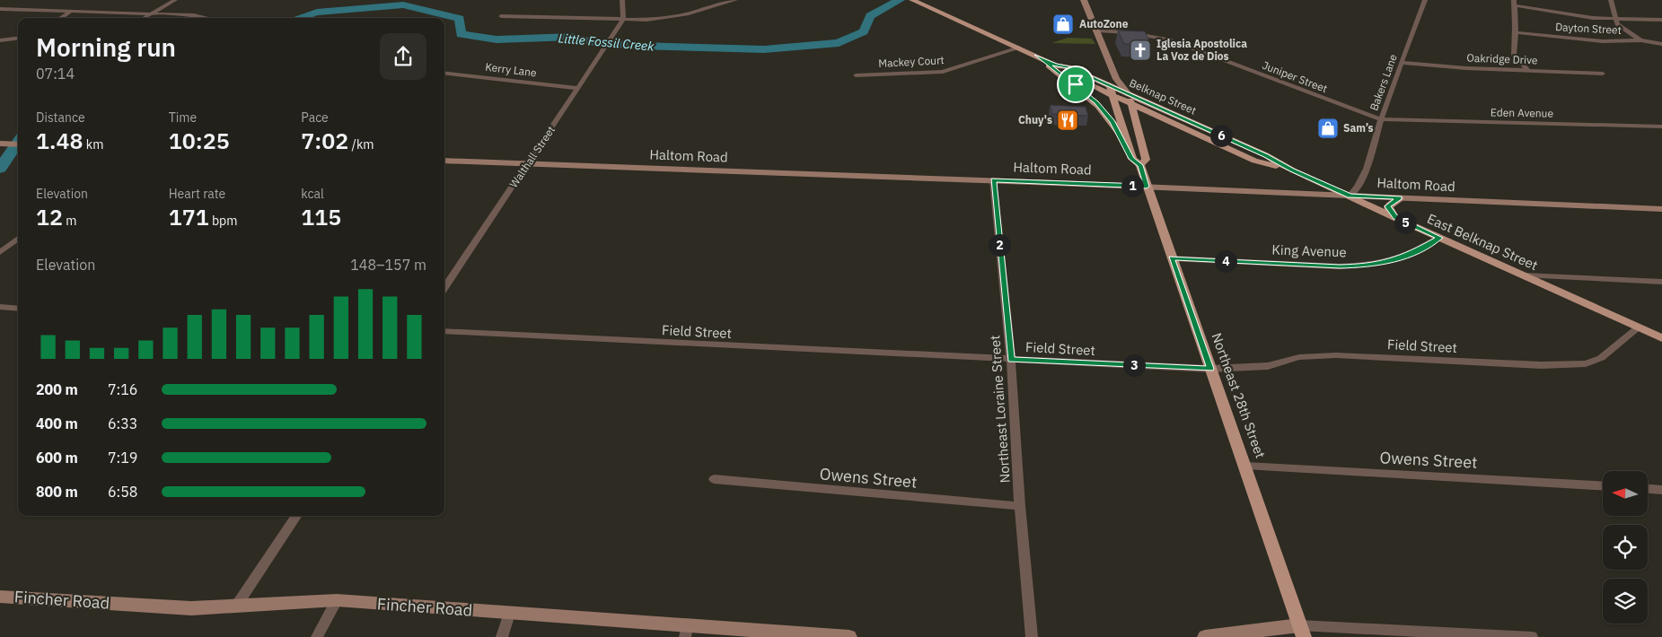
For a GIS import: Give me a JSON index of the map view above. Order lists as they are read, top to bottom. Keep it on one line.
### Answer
{"streets":{"main road":["Belknap Street","Haltom Road","East Belknap Street","Northeast 28th Street","Fincher Road"],"street":["Dayton Street","Oakridge Drive","Mackey Court","Kerry Lane","Juniper Street","Bakers Lane","Eden Avenue","Walthall Street","King Avenue","Field Street","Northeast Loraine Street","Owens Street"]},"crossings":[["Oakridge Drive","Bakers Lane"],["Mackey Court","Belknap Street"],["Kerry Lane","Walthall Street"],["Juniper Street","Bakers Lane"],["Juniper Street","Eden Avenue"],["Bakers Lane","Eden Avenue"],["Bakers Lane","Haltom Road"],["Bakers Lane","East Belknap Street"],["Belknap Street","East Belknap Street"],["Belknap Street","Northeast 28th Street"],["Haltom Road","Walthall Street"],["Haltom Road","East Belknap Street"],["Haltom Road","Northeast 28th Street"],["Haltom Road","Northeast Loraine Street"],["East Belknap Street","King Avenue"],["East Belknap Street","Field Street"],["King Avenue","Northeast 28th Street"],["Field Street","Northeast 28th Street"],["Field Street","Northeast Loraine Street"],["Northeast 28th Street","Owens Street"],["Northeast Loraine Street","Owens Street"]],"water":["Little Fossil Creek"],"places":{"shop":["AutoZone","Sam’s"],"church":["Iglesia Apostolica La Voz de Dios"],"restaurant":["Chuy's"]},"north":"left","page":{"heading":["Morning run","07:14"],"stats":[["Distance","1.48 km"],["Time","10:25"],["Pace","7:02 /km"],["Elevation","12 m"],["Heart rate","171 bpm"],["kcal","115"]],"pins":["6","1","5","2","4","3"],"chart":["Elevation","148–157 m"],"list":[{"name":"200 m","note":"7:16"},{"name":"400 m","note":"6:33"},{"name":"600 m","note":"7:19"},{"name":"800 m","note":"6:58"}]}}
